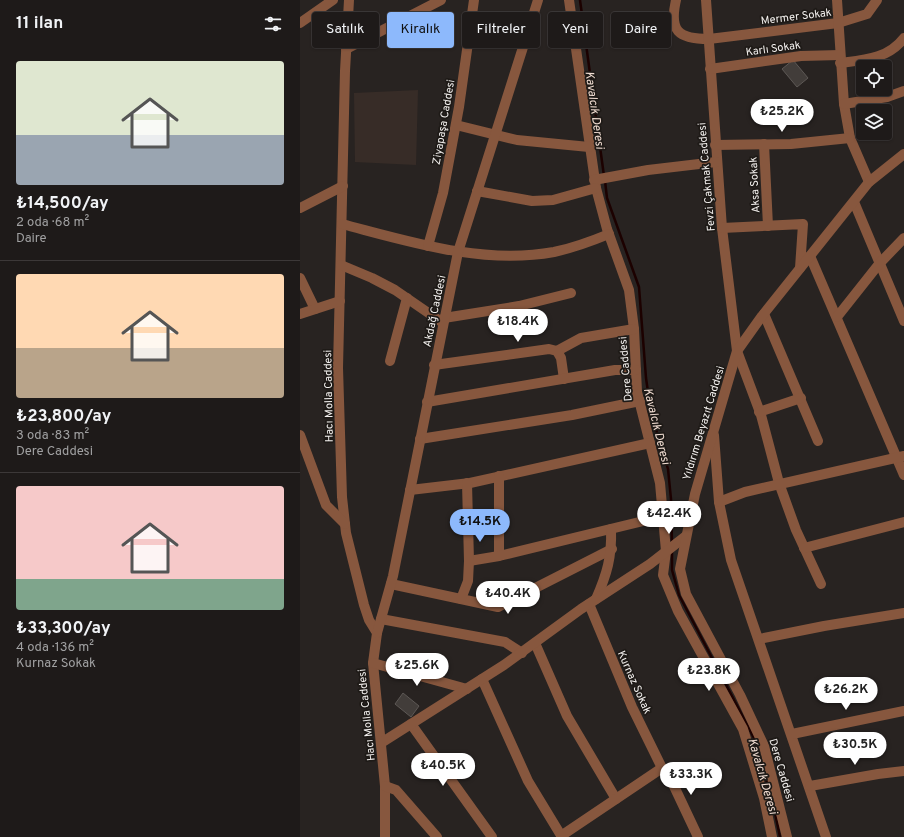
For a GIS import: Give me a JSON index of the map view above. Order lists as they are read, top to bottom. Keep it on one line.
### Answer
{"streets":{"street":["Mermer Sokak","Karlı Sokak","Ziyapaşa Caddesi","Fevzi Çakmak Caddesi","Aksa Sokak","Akdağ Caddesi","Dere Caddesi","Hacı Molla Caddesi","Yıldırım Beyazıt Caddesi","Kurnaz Sokak"]},"crossings":[["Mermer Sokak","Fevzi Çakmak Caddesi"],["Karlı Sokak","Fevzi Çakmak Caddesi"],["Fevzi Çakmak Caddesi","Yıldırım Beyazıt Caddesi"],["Akdağ Caddesi","Hacı Molla Caddesi"],["Dere Caddesi","Yıldırım Beyazıt Caddesi"]],"water":["Kavalcık Deresi"],"page":{"heading":"11 ilan","chip":["Satılık","Kiralık","Filtreler","Yeni","Daire"],"list":[{"name":"₺14,500/ay","note":"2 oda · 68 m² · Daire"},{"name":"₺23,800/ay","note":"3 oda · 83 m² · Dere Caddesi"},{"name":"₺33,300/ay","note":"4 oda · 136 m² · Kurnaz Sokak"}],"price":["₺25.2K","₺18.4K","₺42.4K","₺14.5K","₺40.4K","₺25.6K","₺23.8K","₺26.2K","₺30.5K","₺40.5K","₺33.3K"]}}
